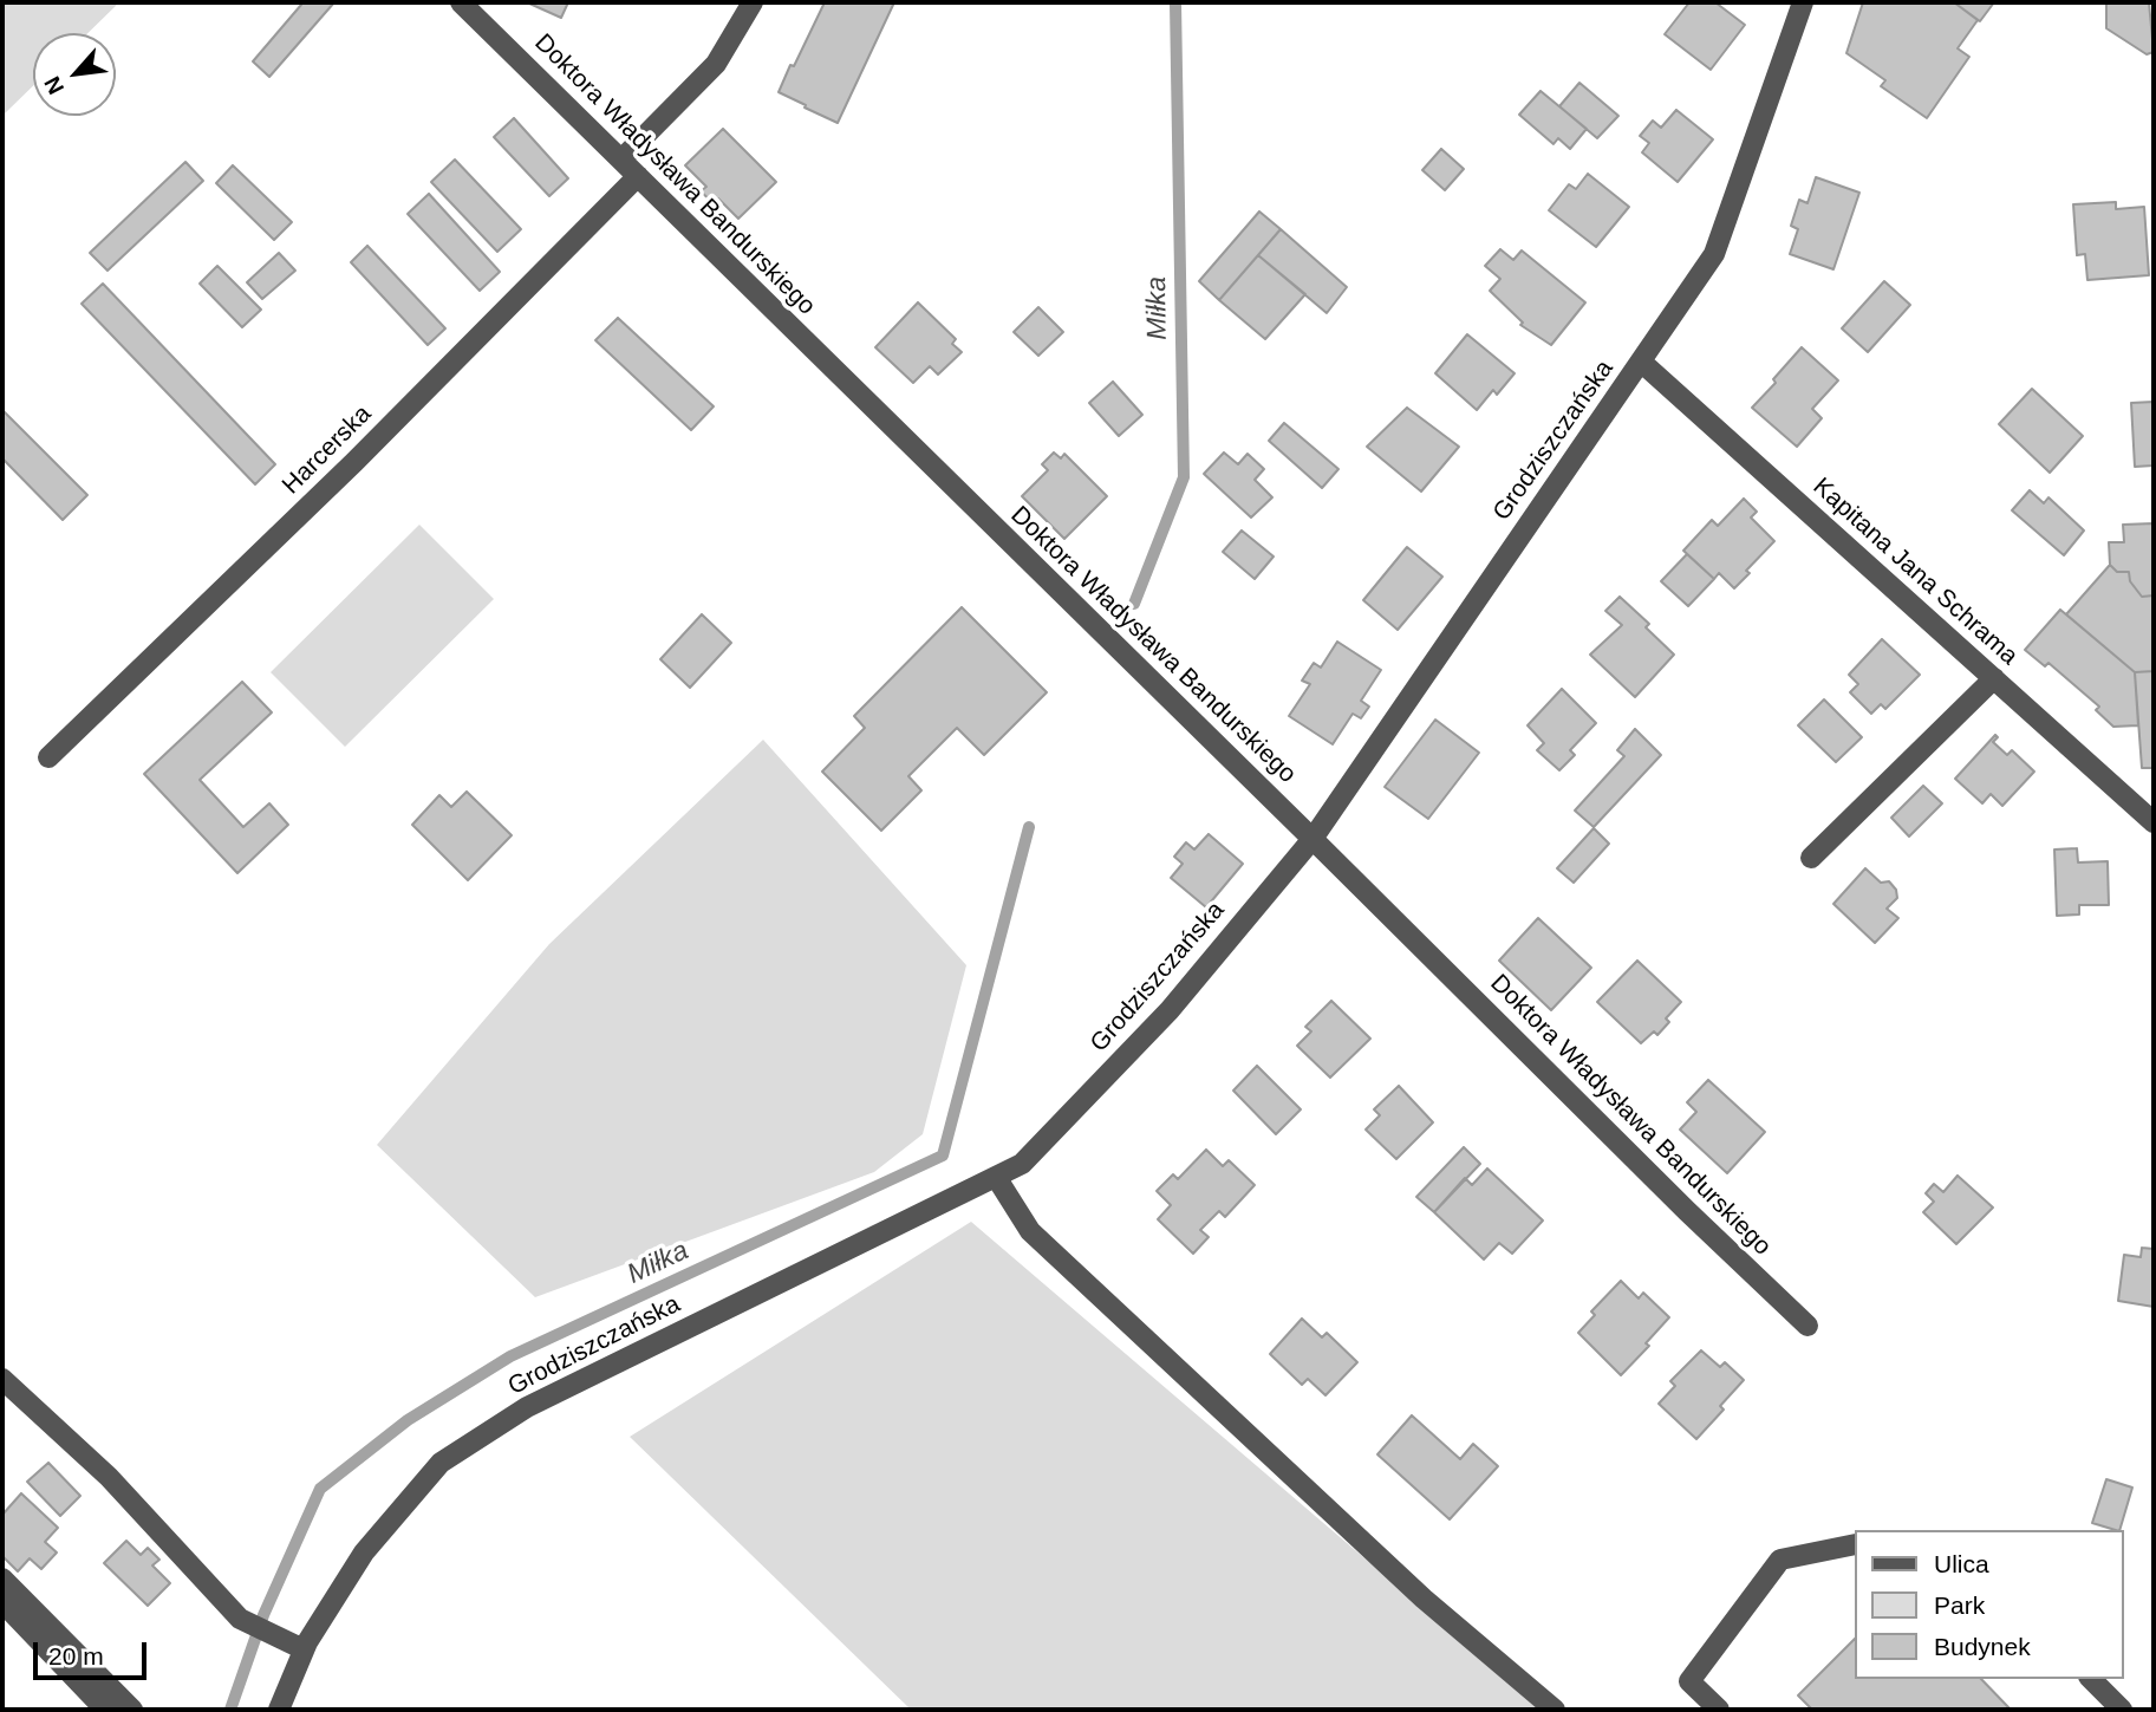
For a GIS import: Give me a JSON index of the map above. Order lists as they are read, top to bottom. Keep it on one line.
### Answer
{"streets":{"street":["Doktora Władysława Bandurskiego","Grodziszczańska","Harcerska","Kapitana Jana Schrama"]},"crossings":[["Doktora Władysława Bandurskiego","Grodziszczańska"],["Doktora Władysława Bandurskiego","Harcerska"],["Grodziszczańska","Kapitana Jana Schrama"]],"water":["Miłka"],"legend":["Ulica","Park","Budynek"],"scale_bar":"20 m","north":"bottom left"}
